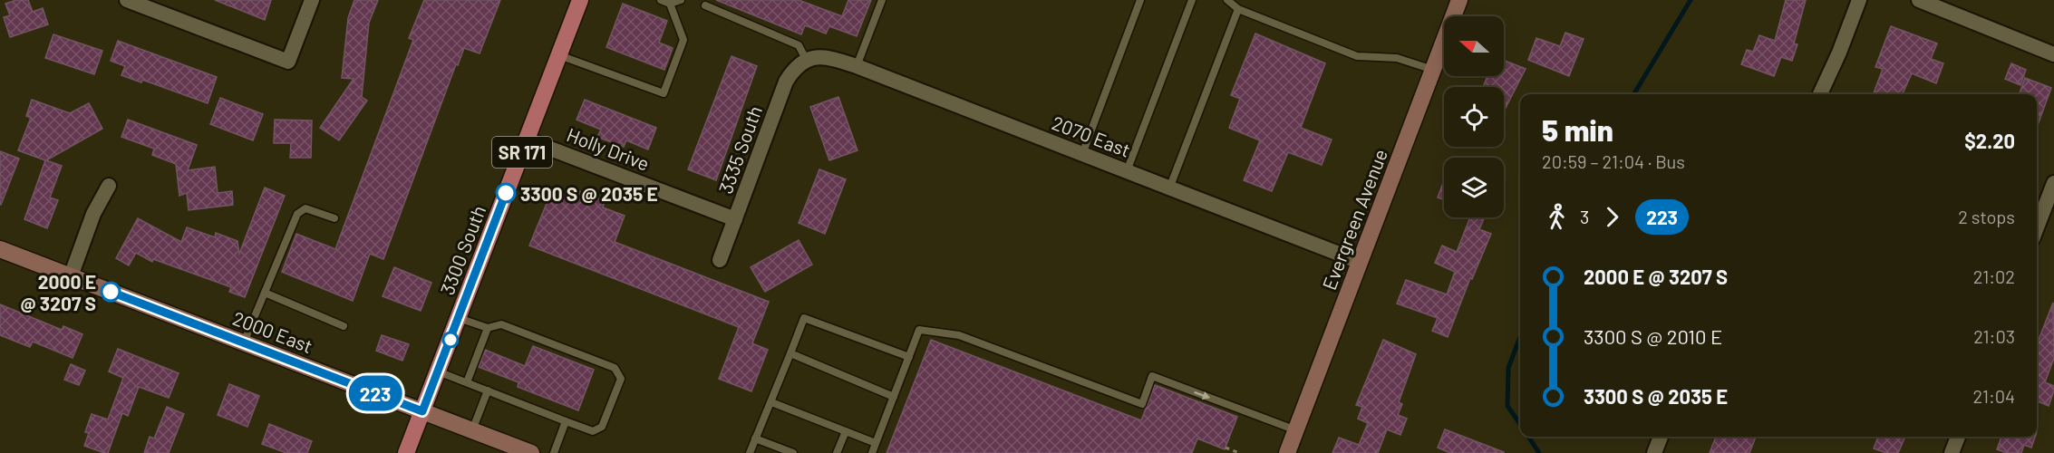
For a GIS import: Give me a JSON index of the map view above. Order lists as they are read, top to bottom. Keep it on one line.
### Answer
{"streets":{"main road":["SR 171","3300 South"],"street":["2070 East","Holly Drive","3335 South","Evergreen Avenue","2000 East"]},"crossings":[["2070 East","3335 South"],["2070 East","Evergreen Avenue"],["Holly Drive","3335 South"],["Holly Drive","3300 South"],["3300 South","2000 East"]],"places":["3300 S @ 2035 E","2000 E @ 3207 S"],"lines":["bus line 223"],"north":"left","page":{"on_map":"223","heading":["5 min","20:59 – 21:04 · Bus","$2.20"],"legs":["3","223","2 stops"],"list":[{"name":"2000 E @ 3207 S","value":"21:02"},{"name":"3300 S @ 2010 E","value":"21:03"},{"name":"3300 S @ 2035 E","value":"21:04"}]}}
